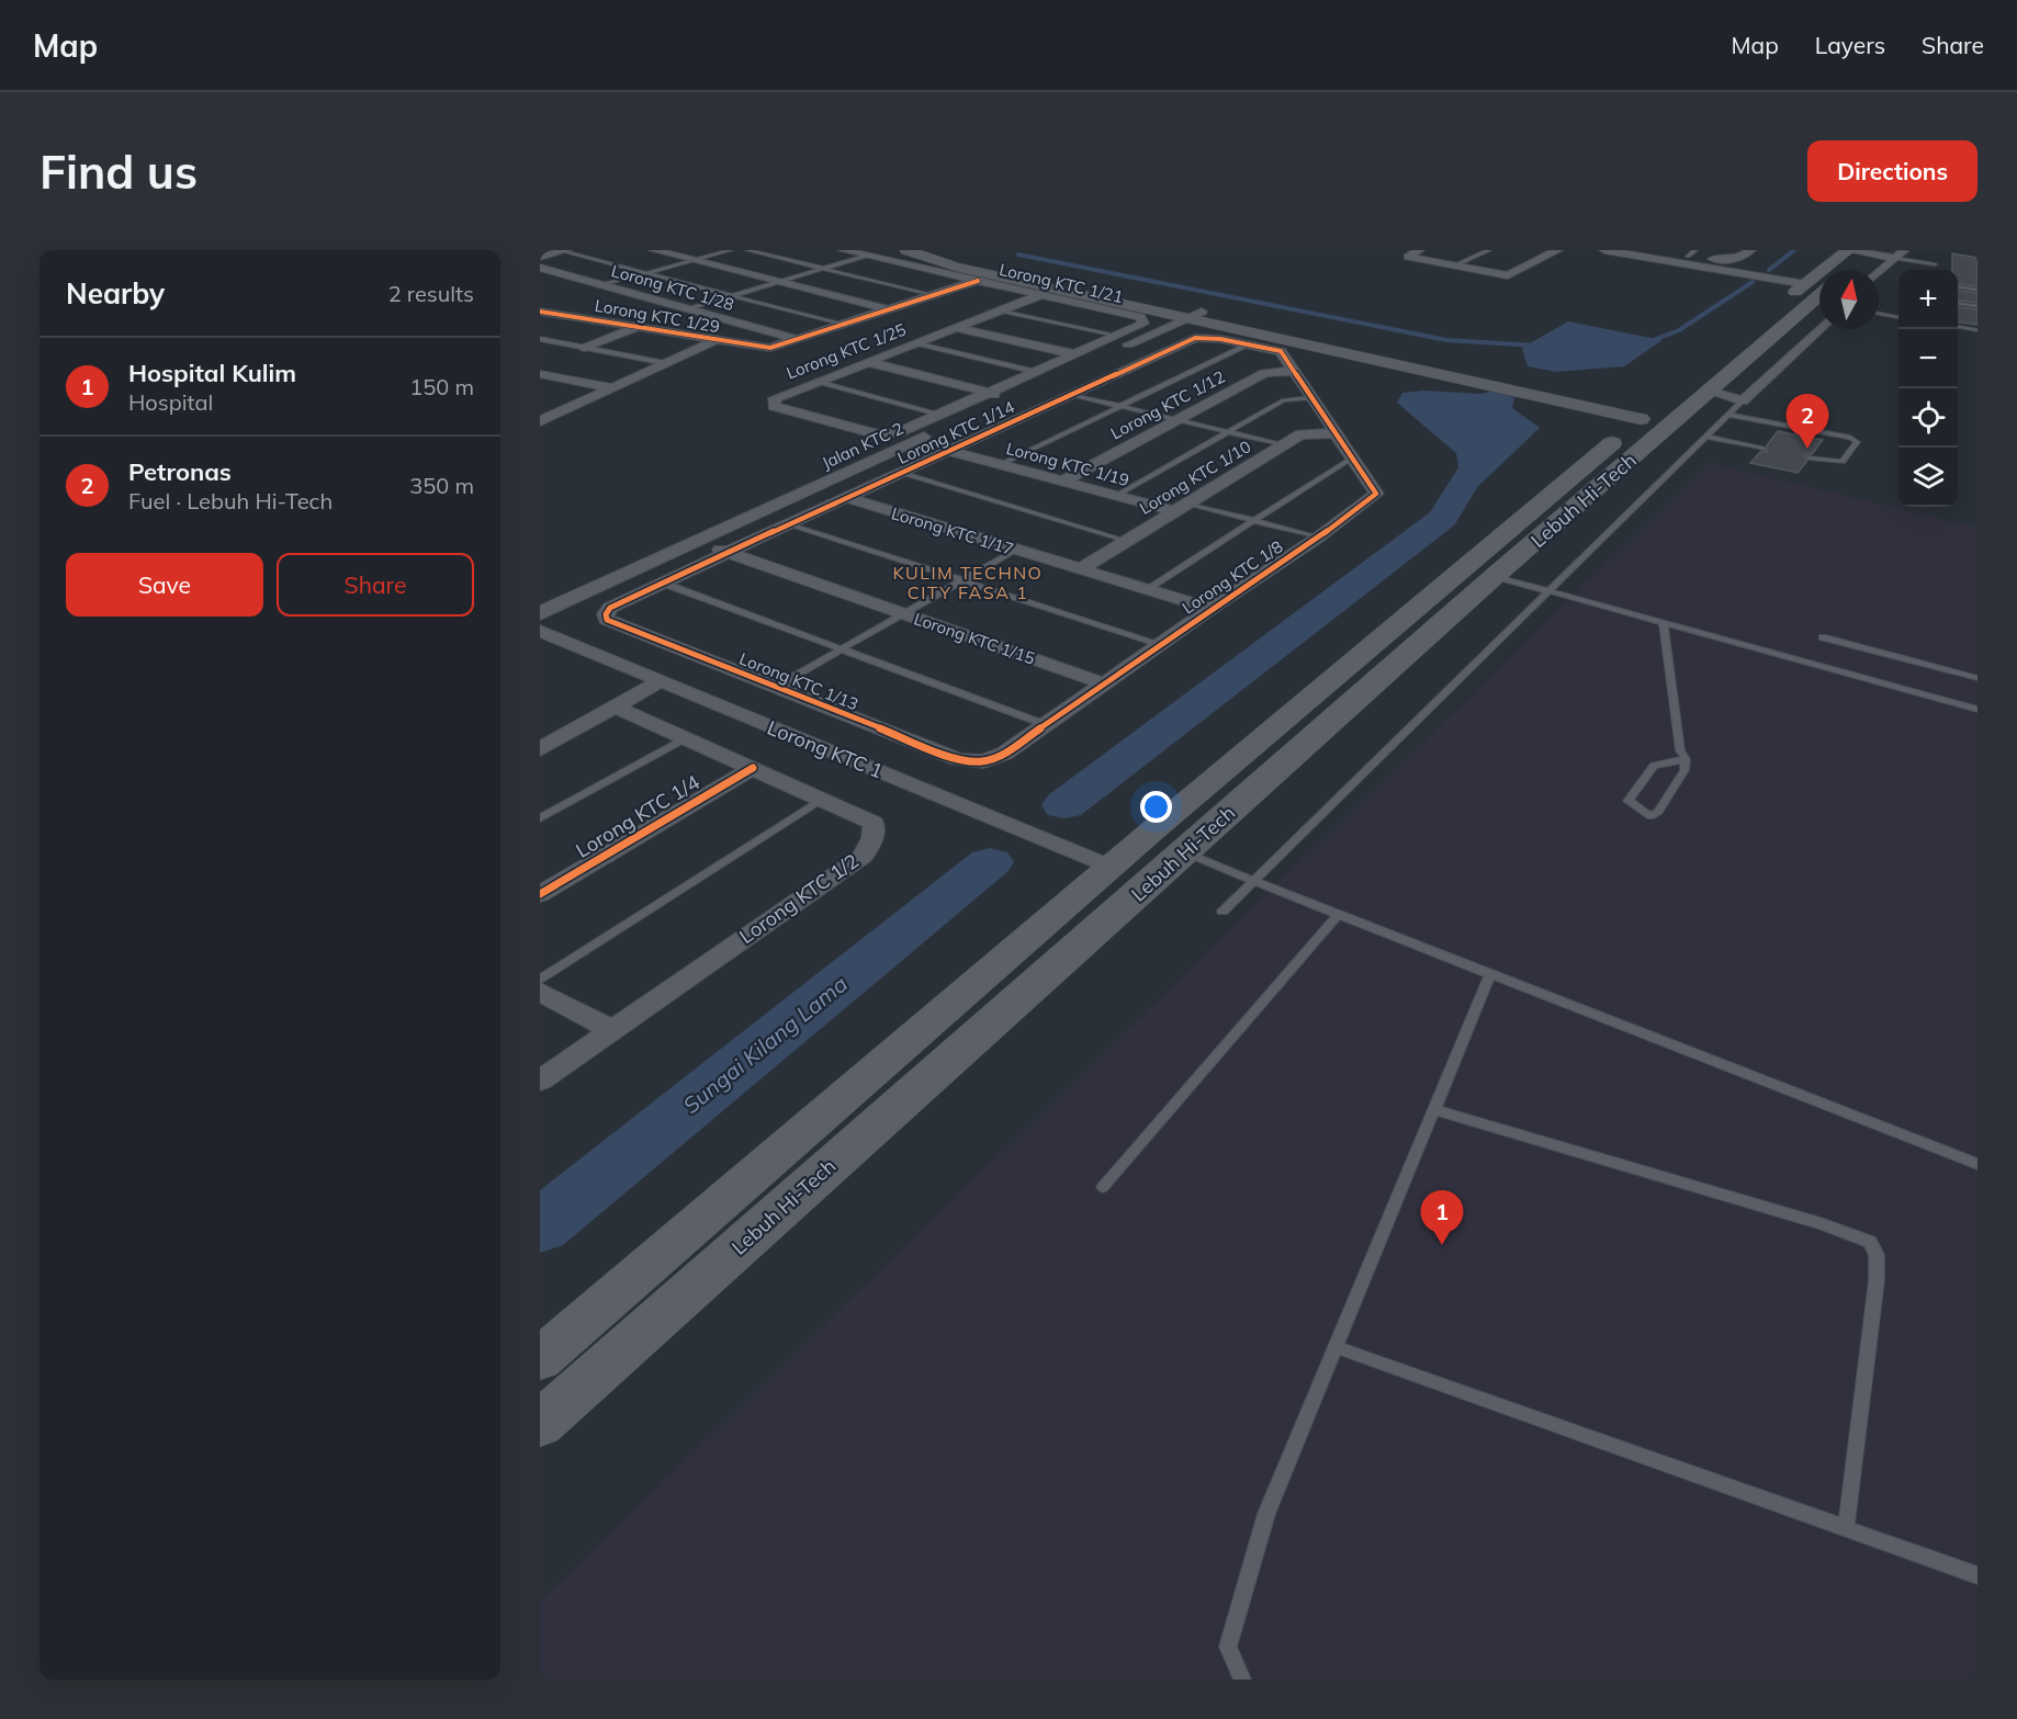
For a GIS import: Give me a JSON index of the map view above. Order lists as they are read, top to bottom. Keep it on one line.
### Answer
{"streets":{"main road":["Lebuh Hi-Tech"],"street":["Lorong KTC 1/21","Lorong KTC 1/28","Lorong KTC 1/29","Lorong KTC 1/25","Lorong KTC 1/12","Lorong KTC 1/14","Jalan KTC 2","Lorong KTC 1/19","Lorong KTC 1/10","Lorong KTC 1/17","Lorong KTC 1/8","Lorong KTC 1/15","Lorong KTC 1/13","Lorong KTC 1","Lorong KTC 1/4","Lorong KTC 1/2"]},"crossings":[["Lorong KTC 1/21","Lorong KTC 1/25"],["Lorong KTC 1/28","Lorong KTC 1/29"],["Lorong KTC 1/12","Lorong KTC 1/19"],["Lorong KTC 1/14","Lorong KTC 1/19"],["Lorong KTC 1/14","Lorong KTC 1/17"],["Lorong KTC 1/14","Lorong KTC 1/15"],["Lorong KTC 1/14","Lorong KTC 1/13"],["Jalan KTC 2","Lorong KTC 1/19"],["Jalan KTC 2","Lorong KTC 1/15"],["Lorong KTC 1/19","Lorong KTC 1/10"],["Lorong KTC 1/10","Lorong KTC 1/17"],["Lebuh Hi-Tech","Lorong KTC 1"],["Lorong KTC 1/17","Lorong KTC 1/8"],["Lorong KTC 1/8","Lorong KTC 1/15"],["Lorong KTC 1/8","Lorong KTC 1/13"],["Lorong KTC 1/15","Lorong KTC 1/13"],["Lorong KTC 1/4","Lorong KTC 1/2"]],"districts":["KULIM TECHNO CITY FASA 1"],"water":["Sungai Kilang Lama"],"north":"top","page":{"header":"Map","nav":["Map","Layers","Share"],"buttons":["Directions",["Save","Share"]],"title":"Find us","heading":["Nearby","2 results"],"map_buttons":["+","−"],"list":[{"mark":"1","name":"Hospital Kulim","note":"Hospital","value":"150 m"},{"mark":"2","name":"Petronas","note":"Fuel · Lebuh Hi-Tech","value":"350 m"}],"pins":["2","1"]}}
